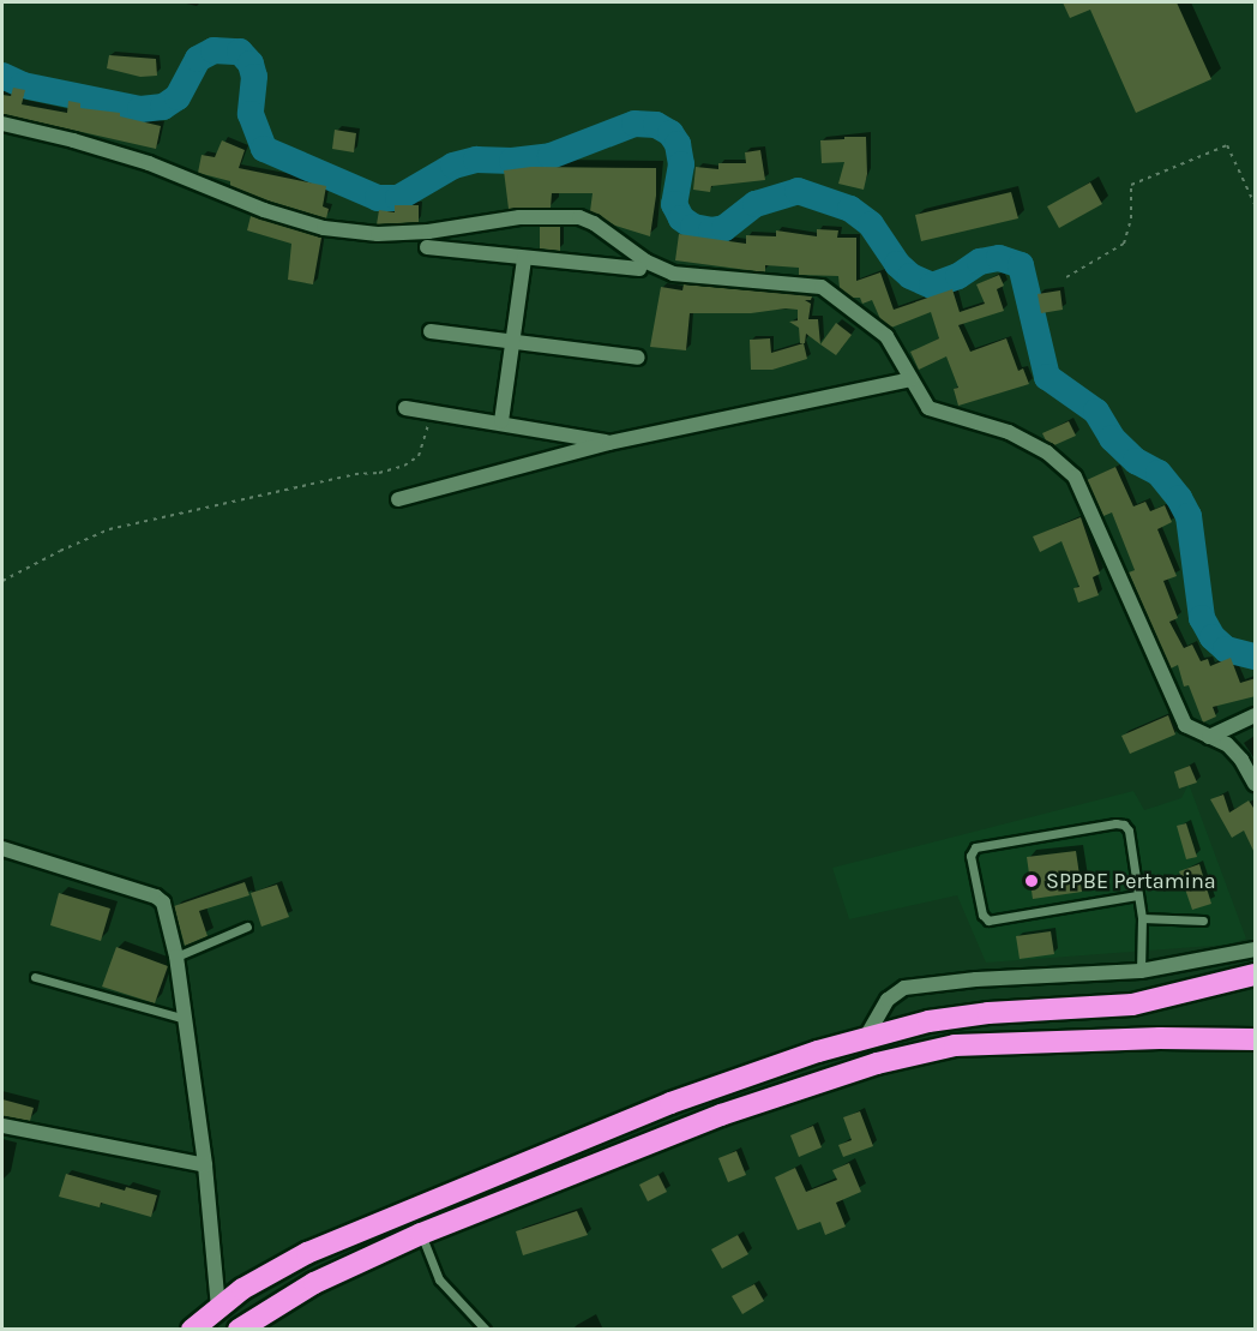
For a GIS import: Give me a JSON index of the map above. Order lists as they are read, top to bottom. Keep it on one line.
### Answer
{"places":["SPPBE Pertamina"]}
